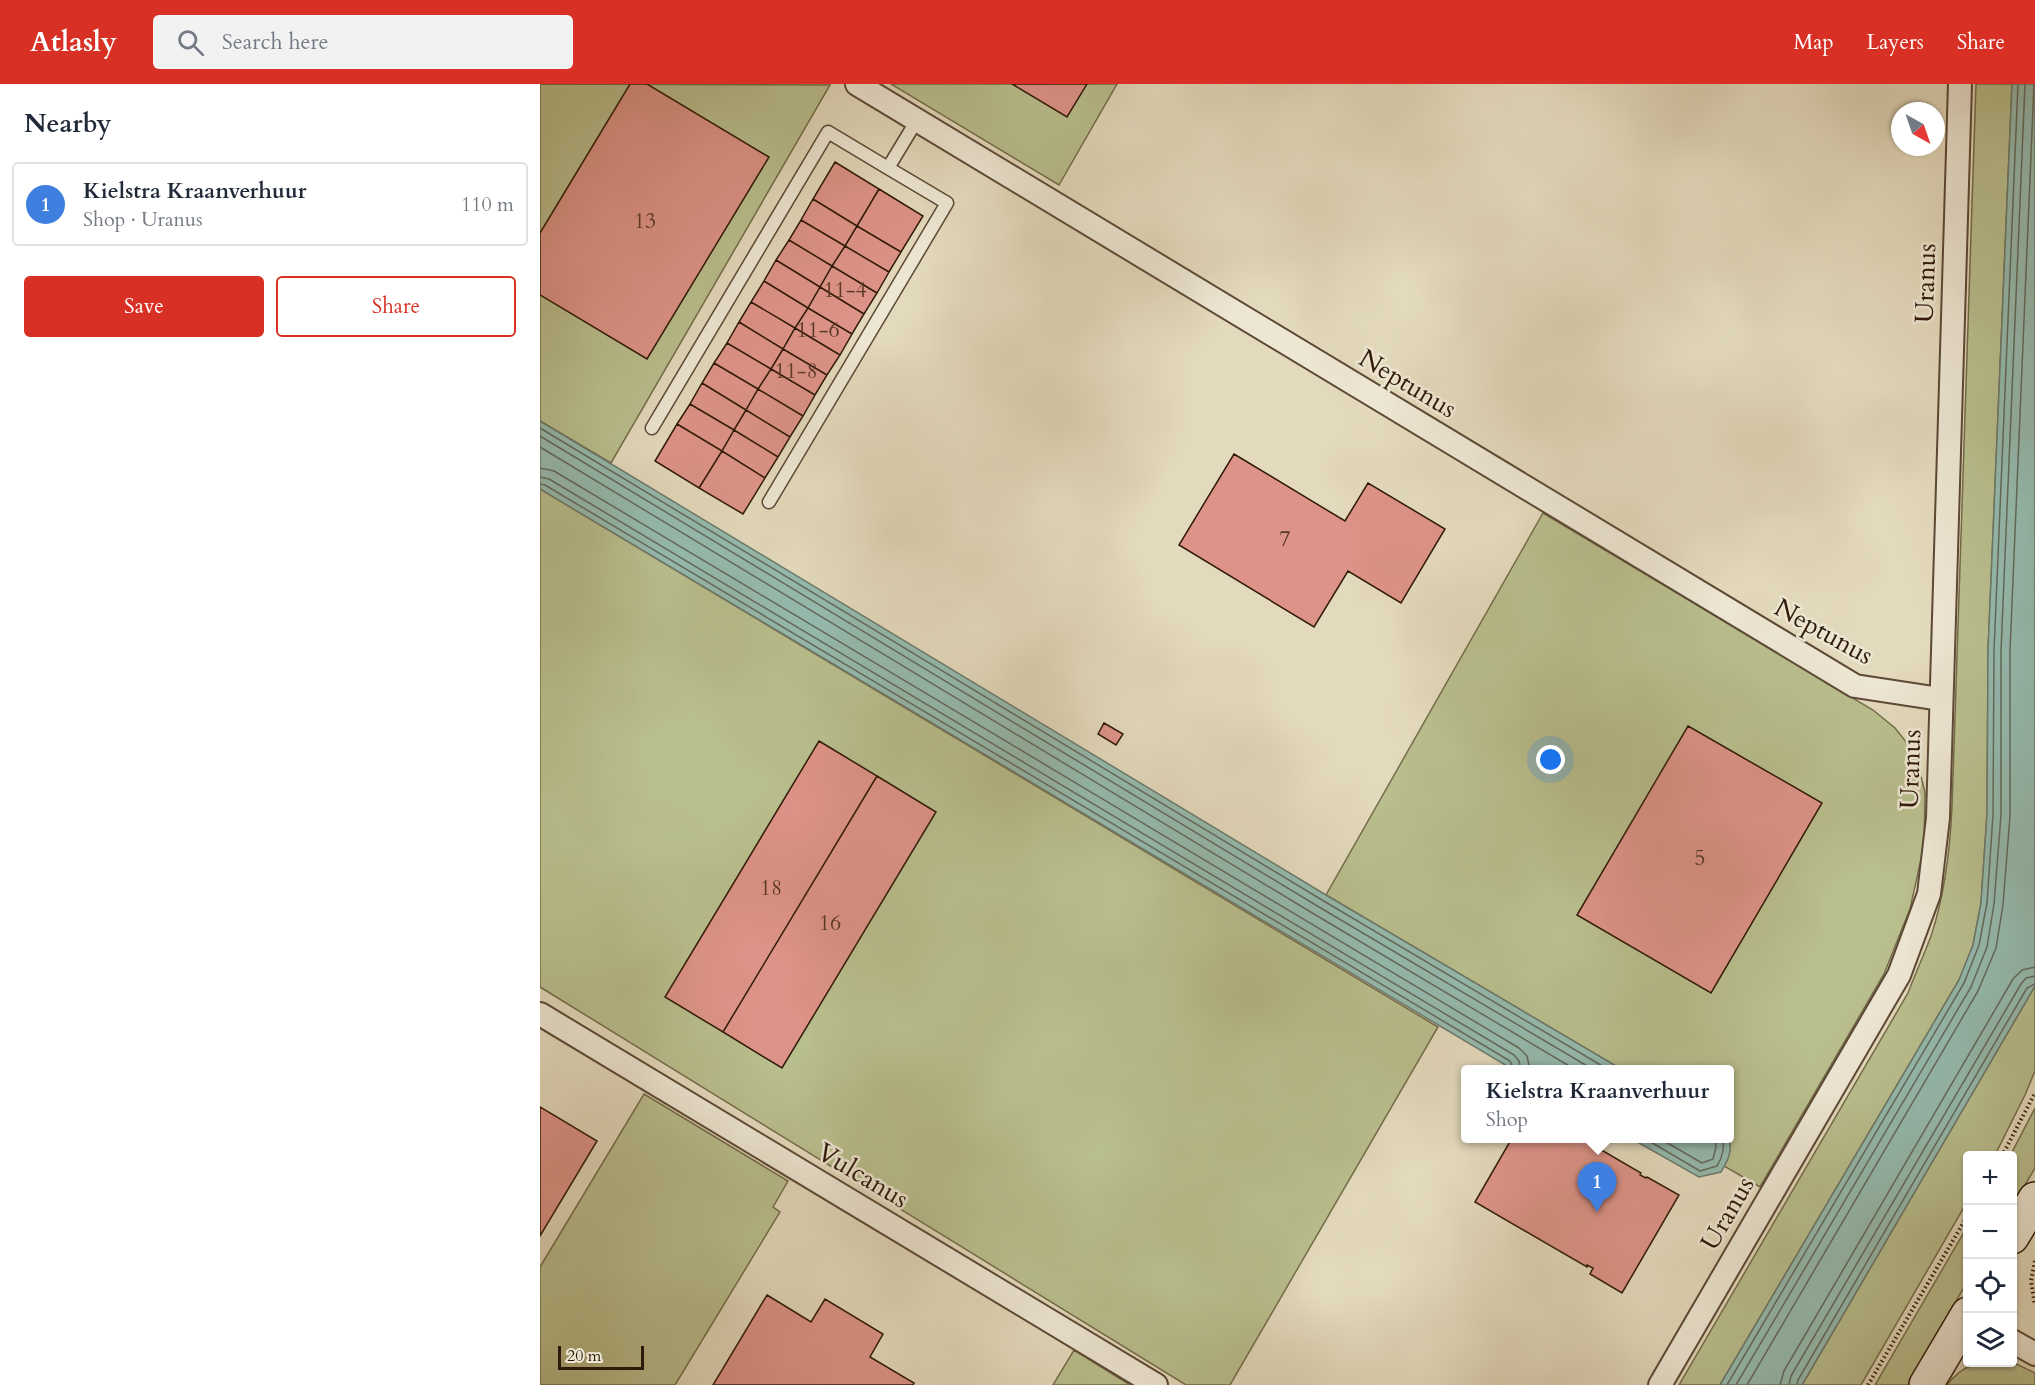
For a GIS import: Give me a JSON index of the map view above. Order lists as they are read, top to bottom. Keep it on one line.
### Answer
{"streets":{"street":["Uranus","Neptunus","Vulcanus"]},"crossings":[["Uranus","Neptunus"]],"house_numbers":["13","11-4","11-6","11-8","7","5","18","16"],"scale_bar":"20 m","north":"bottom right","page":{"header":"Atlasly","search":"Search here","nav":["Map","Layers","Share"],"heading":"Nearby","list":[{"mark":"1","name":"Kielstra Kraanverhuur","note":"Shop · Uranus","value":"110 m"}],"buttons":["Save","Share"],"popup":["Kielstra Kraanverhuur","Shop"],"map_buttons":["+","−"],"pins":"1","scale":"20 m"}}
